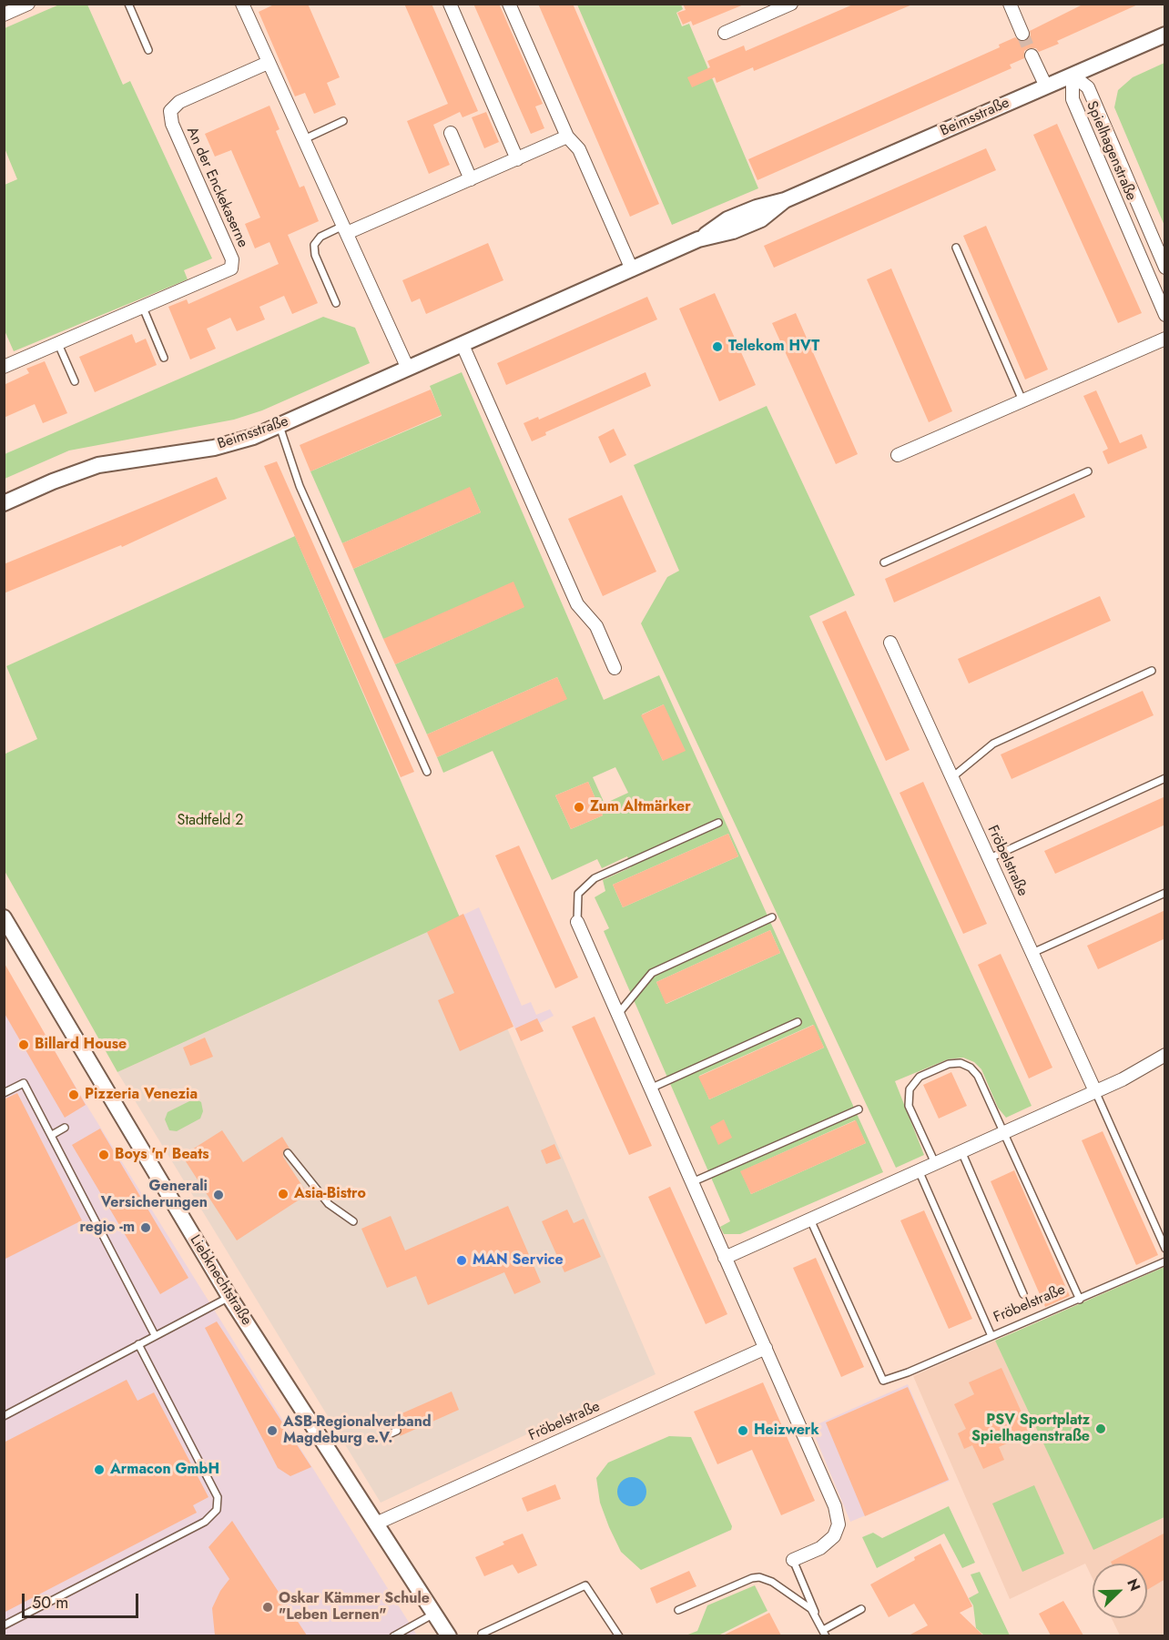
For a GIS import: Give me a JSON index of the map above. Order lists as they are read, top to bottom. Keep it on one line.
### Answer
{"streets":{"street":["Beimsstraße","Spielhagenstraße","An der Enckekaserne","Fröbelstraße","Liebknechtstraße"]},"crossings":[["Beimsstraße","Spielhagenstraße"],["Fröbelstraße","Liebknechtstraße"]],"parks":["Stadtfeld 2"],"places":["Telekom HVT","Zum Altmärker","Billard House","Pizzeria Venezia","Boys 'n' Beats","Asia-Bistro","Generali Versicherungen","regio -m","MAN Service","PSV Sportplatz Spielhagenstraße","ASB-Regionalverband Magdeburg e.V.","Heizwerk","Armacon GmbH","Oskar Kämmer Schule \"Leben Lernen\""],"scale_bar":"50 m","north":"top right"}
